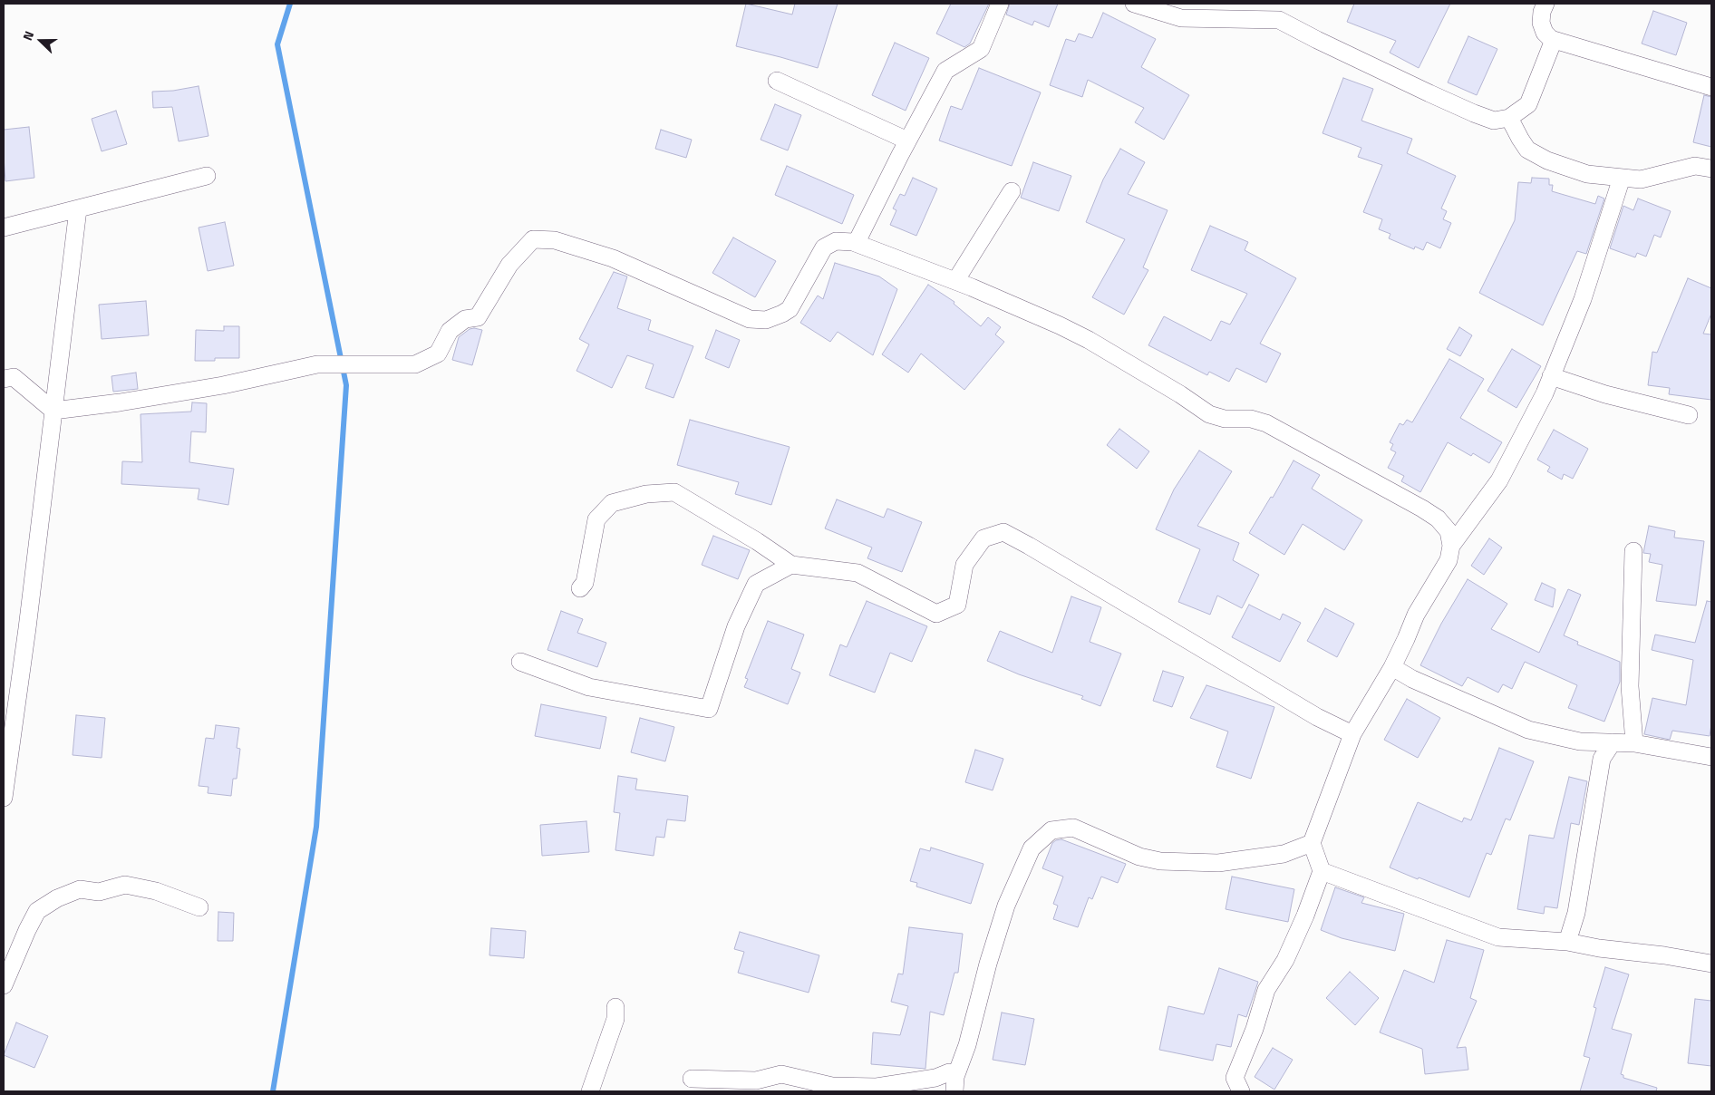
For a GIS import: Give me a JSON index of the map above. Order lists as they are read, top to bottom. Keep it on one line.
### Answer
{"north":"left"}
